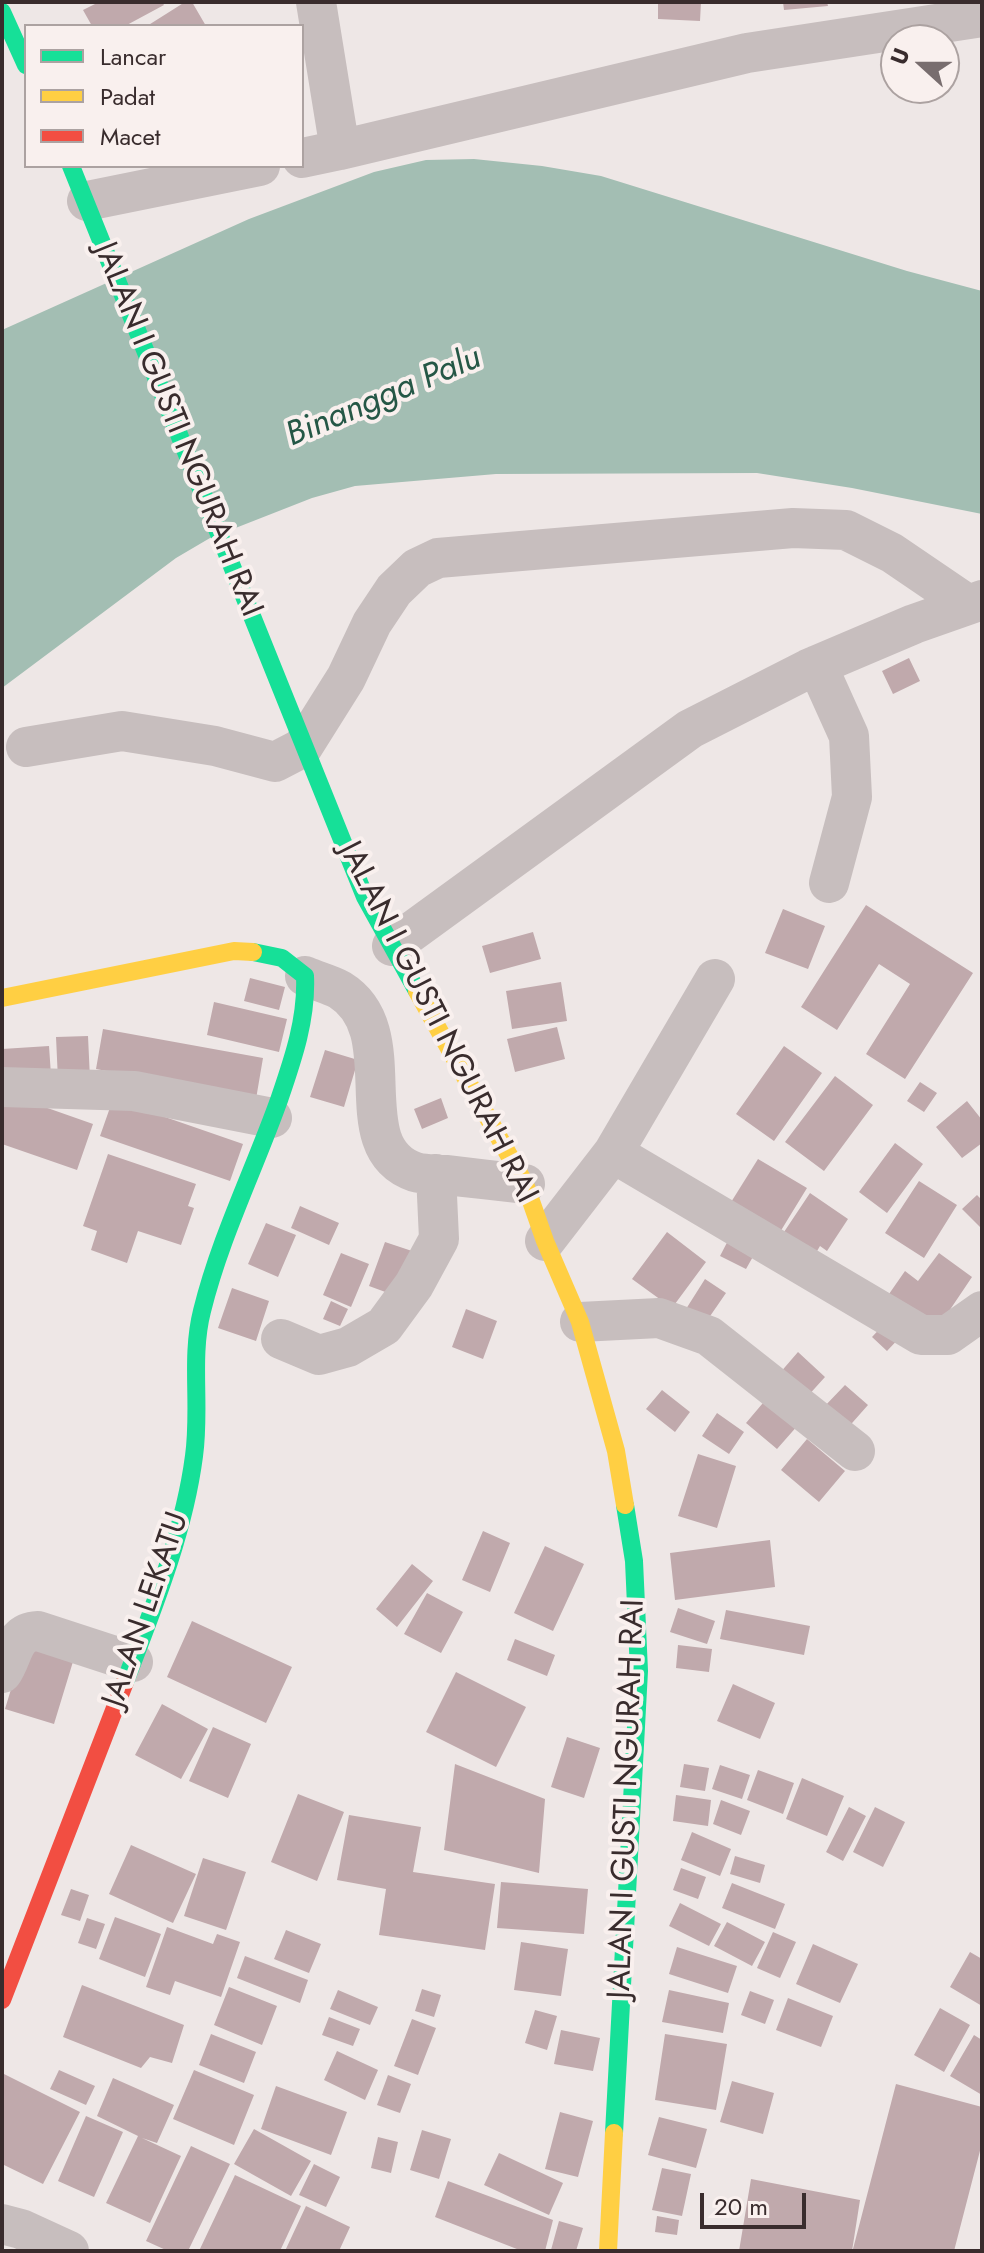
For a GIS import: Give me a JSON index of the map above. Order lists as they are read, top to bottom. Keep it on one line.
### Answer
{"streets":{"main road":["JALAN I GUSTI NGURAH RAI","JALAN LEKATU"]},"water":["Binangga Palu"],"legend":["Lancar","Padat","Macet"],"scale_bar":"20 m","north":"left"}
